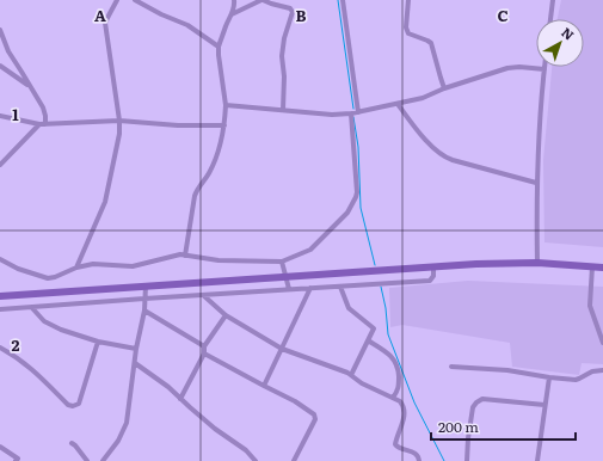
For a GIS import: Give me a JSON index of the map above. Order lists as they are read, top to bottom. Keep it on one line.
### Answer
{"scale_bar":"200 m","north":"top right","grid":{"columns":["A","B","C"],"rows":["1","2"]}}
